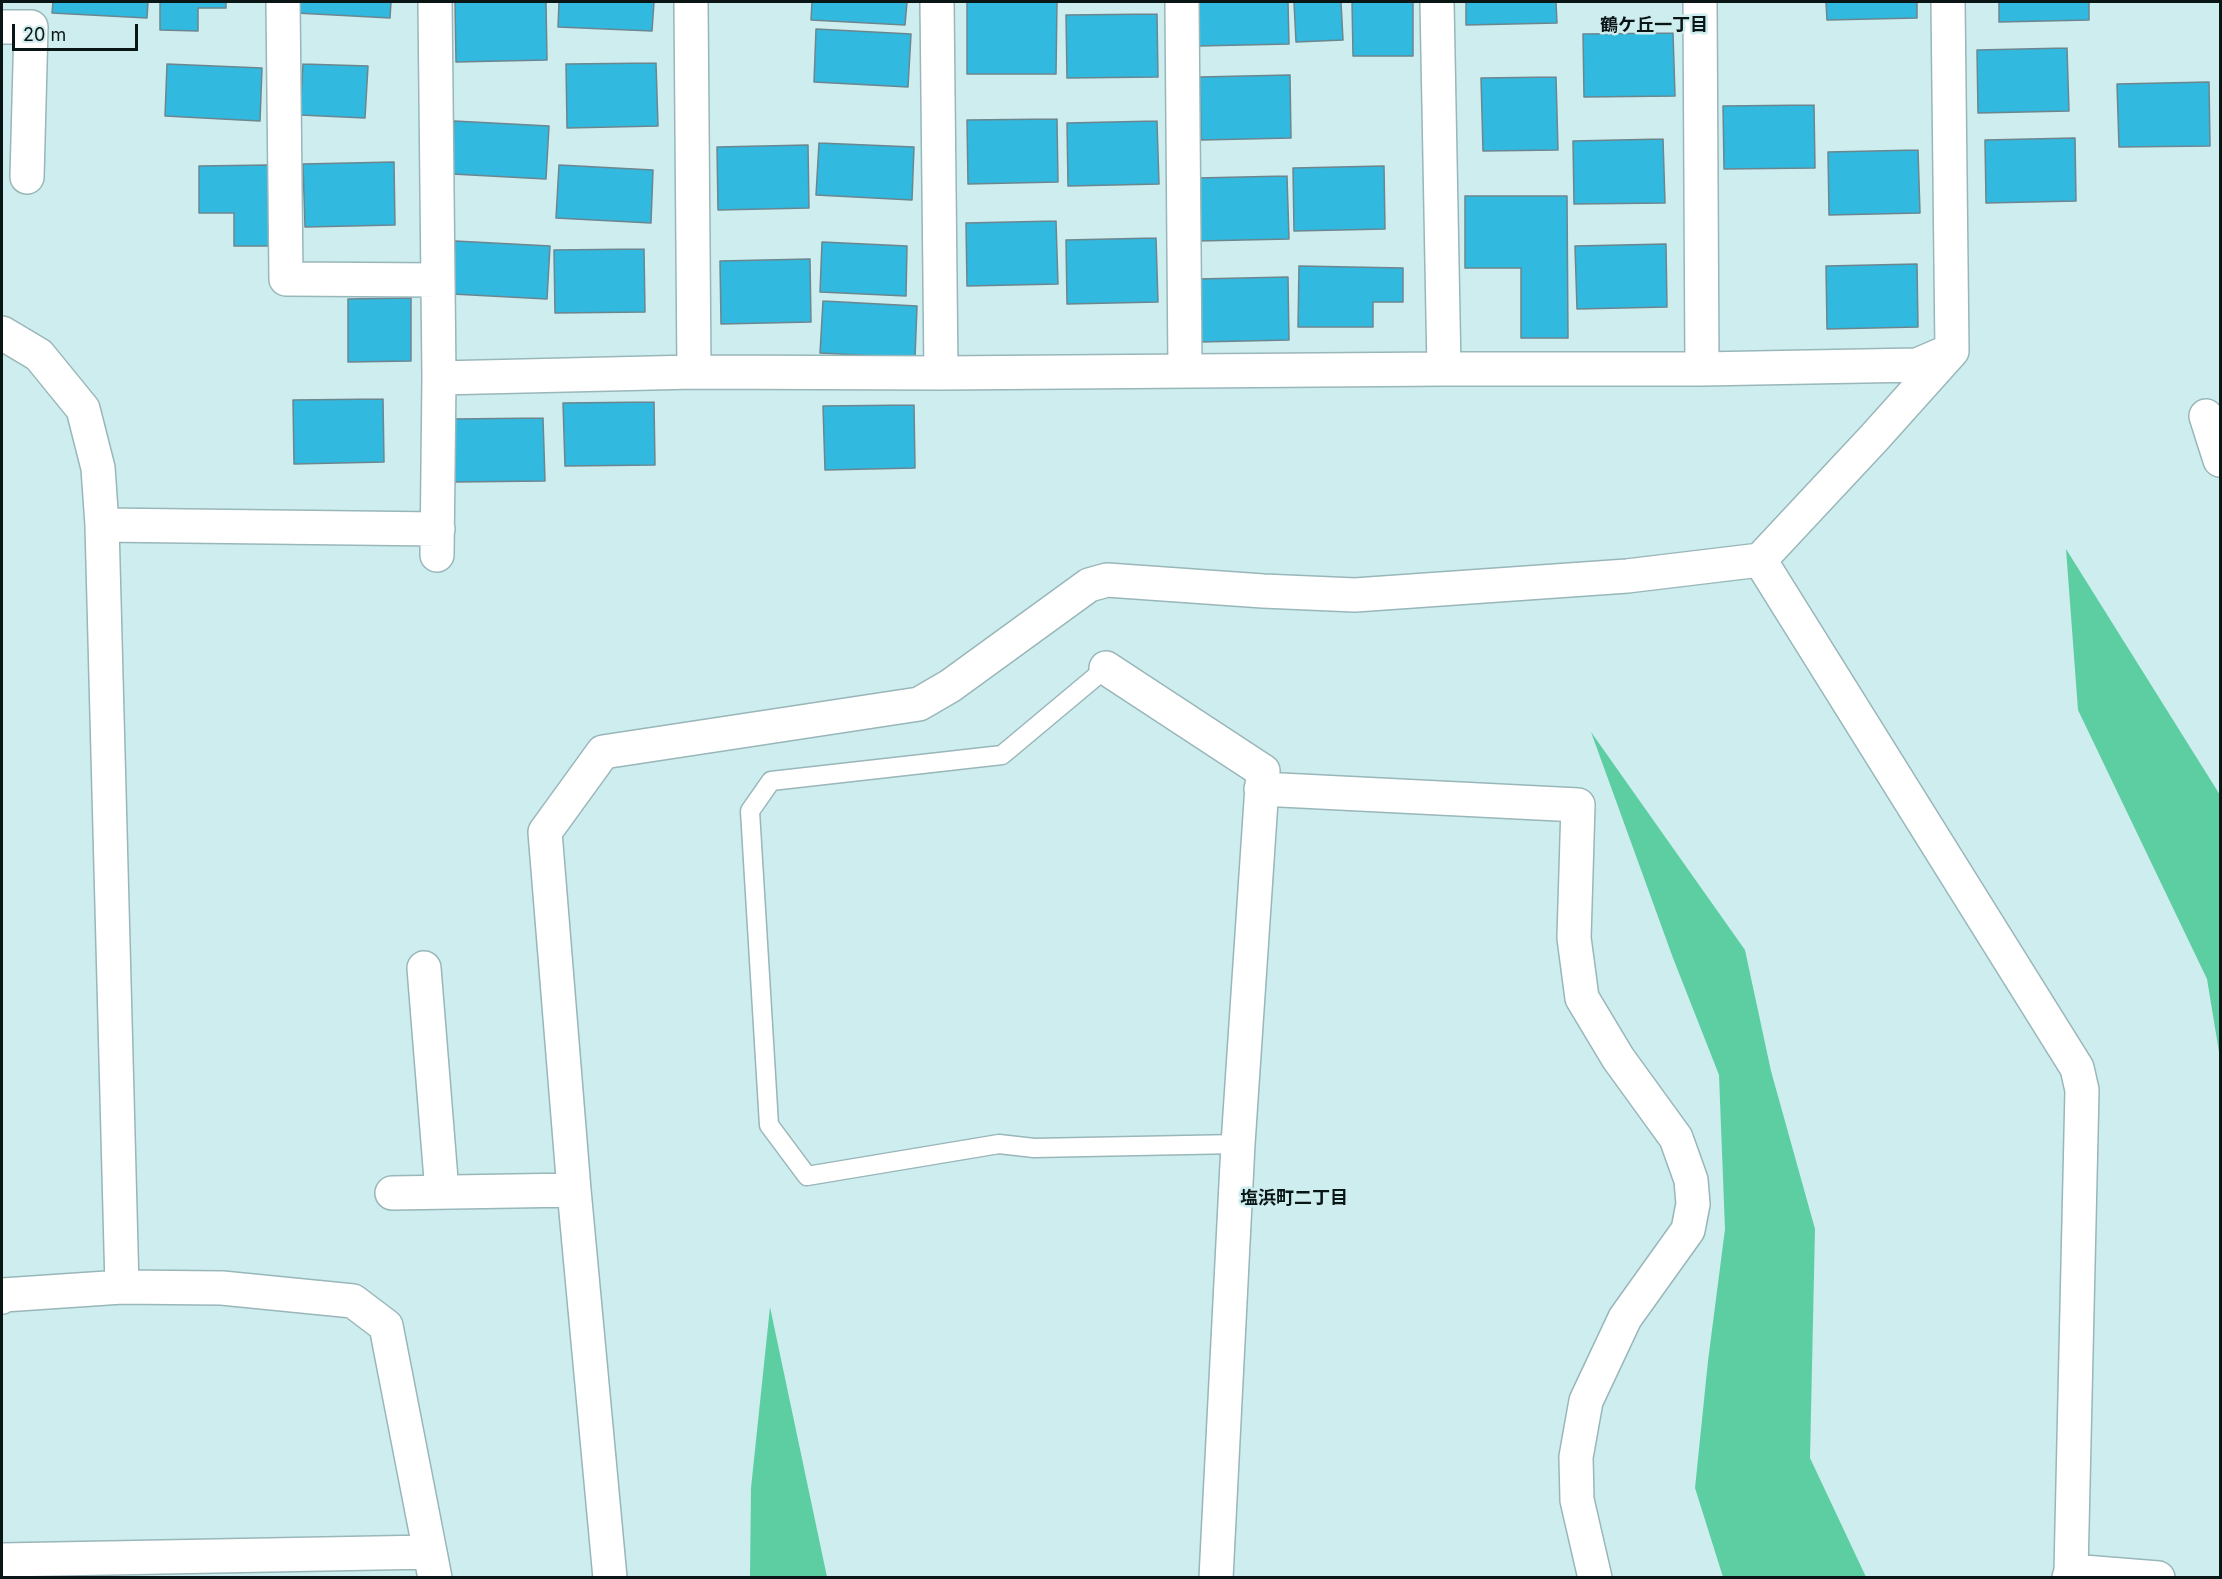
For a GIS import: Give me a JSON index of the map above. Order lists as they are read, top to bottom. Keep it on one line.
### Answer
{"districts":["鶴ケ丘一丁目","塩浜町二丁目"],"scale_bar":"20 m"}
